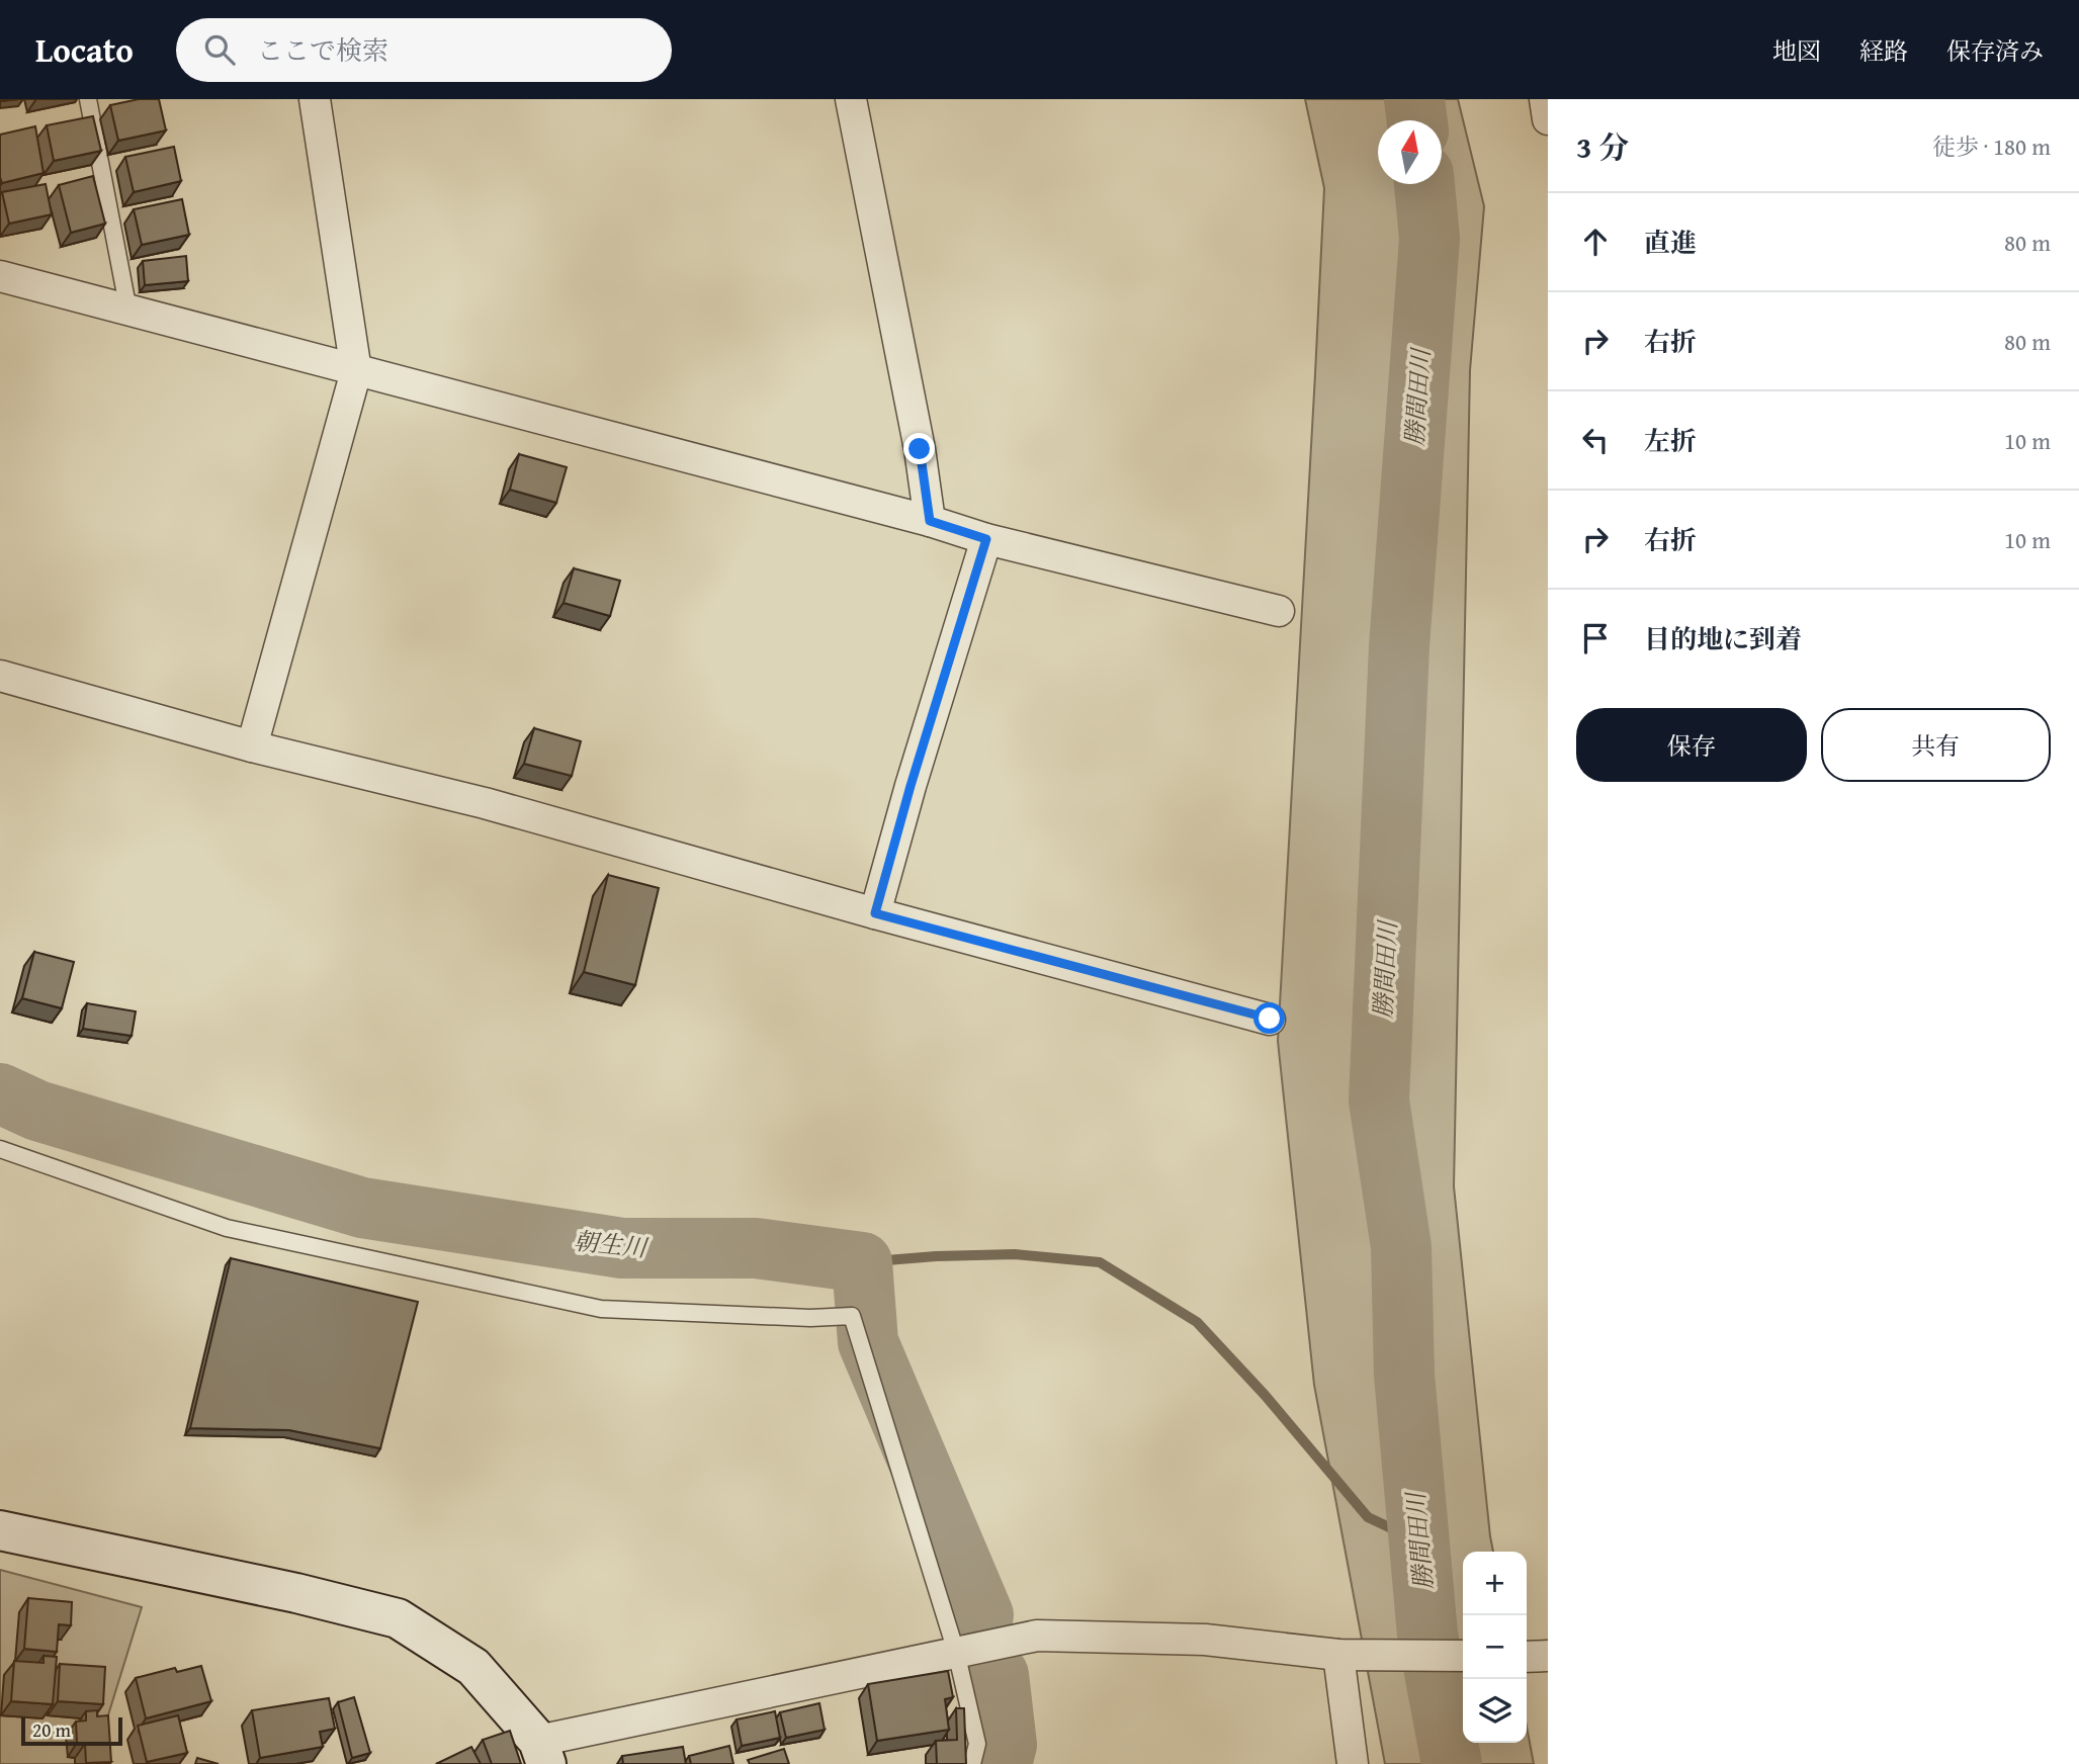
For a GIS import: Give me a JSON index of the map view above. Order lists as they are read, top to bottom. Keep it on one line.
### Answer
{"water":["勝間田川","朝生川"],"scale_bar":"20 m","north":"top","page":{"header":"Locato","search":"ここで検索","nav":["地図","経路","保存済み"],"heading":["3 分","徒歩 · 180 m"],"list":[["直進","80 m"],["右折","80 m"],["左折","10 m"],["右折","10 m"],"目的地に到着"],"buttons":["保存","共有"],"map_buttons":["+","−"],"scale":"20 m"}}
